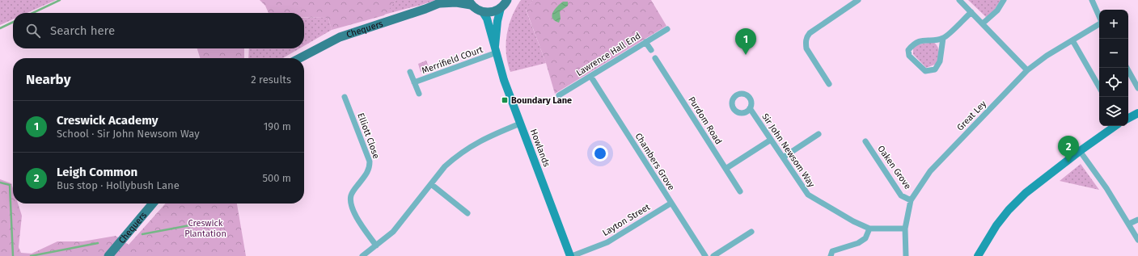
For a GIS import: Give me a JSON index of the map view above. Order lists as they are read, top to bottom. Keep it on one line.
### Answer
{"streets":{"main road":["Chequers"],"street":["Lawrence Hall End","Merrifield COurt","Great Ley","Purdom Road","Elliott Close","Howlands","Sir John Newsom Way","Chambers Grove","Oaken Grove","Layton Street"]},"crossings":[["Lawrence Hall End","Chambers Grove"],["Merrifield COurt","Howlands"],["Great Ley","Sir John Newsom Way"],["Great Ley","Oaken Grove"],["Howlands","Layton Street"],["Chambers Grove","Layton Street"]],"parks":["Creswick Plantation"],"places":{"transit":["Boundary Lane"]},"page":{"map_buttons":["+","−"],"search":"Search here","pins":["1","2"],"heading":["Nearby","2 results"],"list":[{"mark":"1","name":"Creswick Academy","note":"School · Sir John Newsom Way","value":"190 m"},{"mark":"2","name":"Leigh Common","note":"Bus stop · Hollybush Lane","value":"500 m"}]}}
